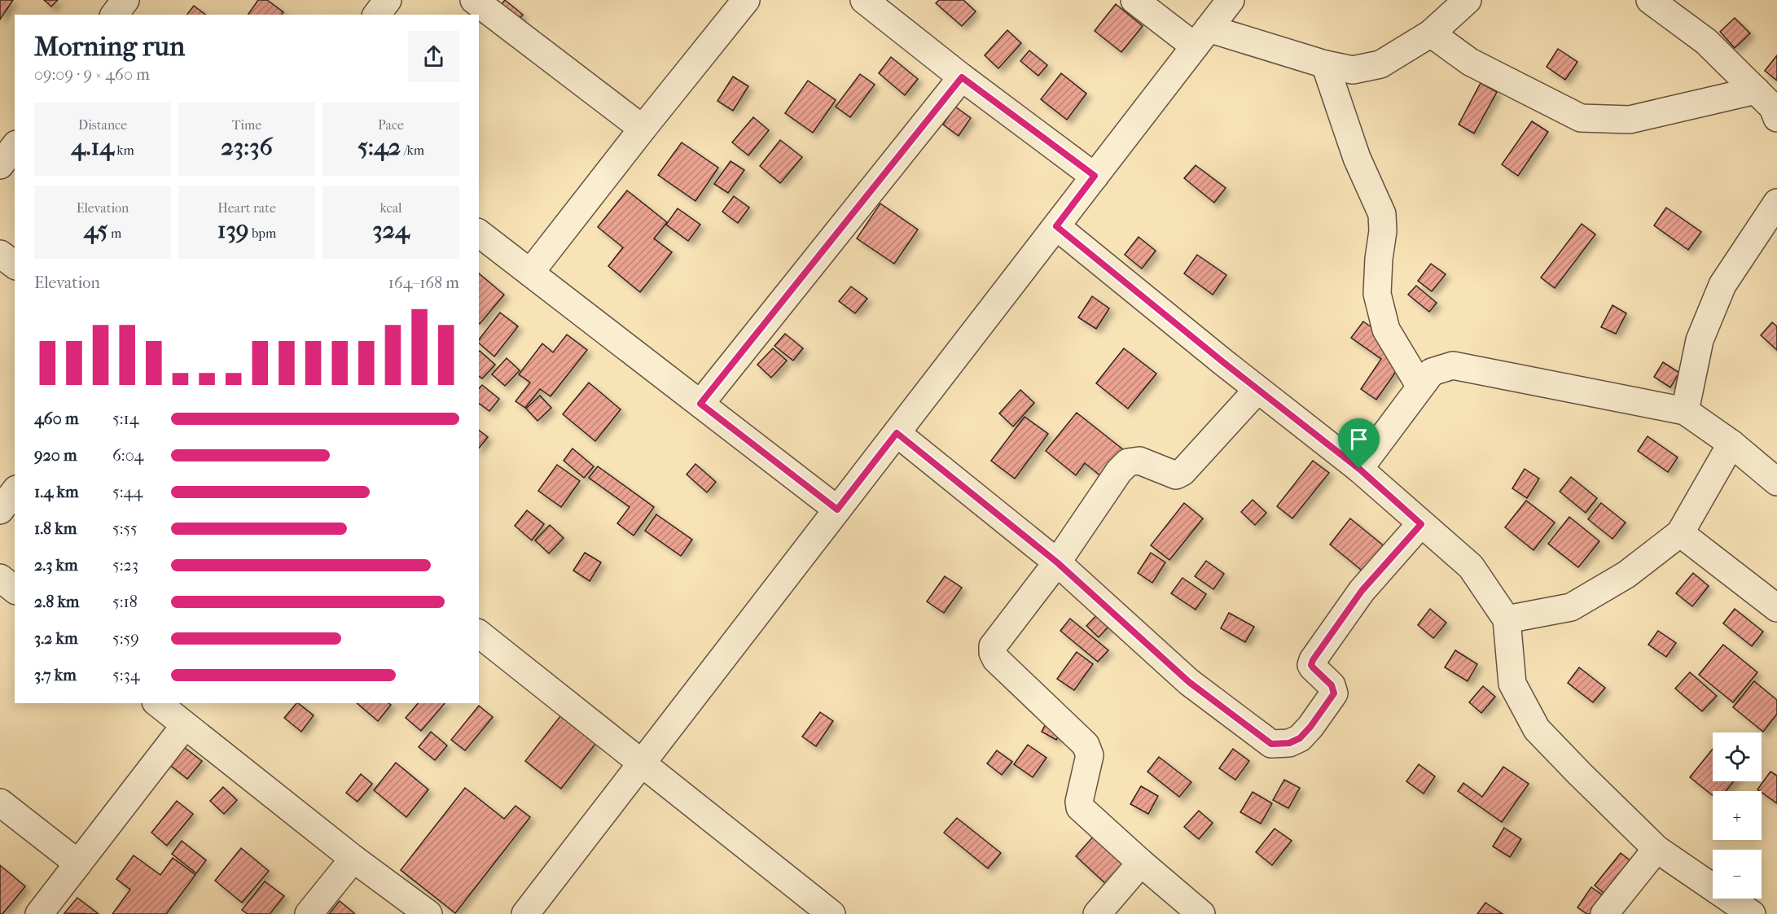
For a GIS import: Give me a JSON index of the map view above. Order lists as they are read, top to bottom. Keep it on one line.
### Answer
{"page":{"heading":["Morning run","09:09 · 9 × 460 m"],"stats":[["Distance","4.14 km"],["Time","23:36"],["Pace","5:42 /km"],["Elevation","45 m"],["Heart rate","139 bpm"],["kcal","324"]],"chart":["Elevation","164–168 m"],"list":[{"name":"460 m","note":"5:14"},{"name":"920 m","note":"6:04"},{"name":"1.4 km","note":"5:44"},{"name":"1.8 km","note":"5:55"},{"name":"2.3 km","note":"5:23"},{"name":"2.8 km","note":"5:18"},{"name":"3.2 km","note":"5:59"},{"name":"3.7 km","note":"5:34"}],"map_buttons":["+","−"]}}
